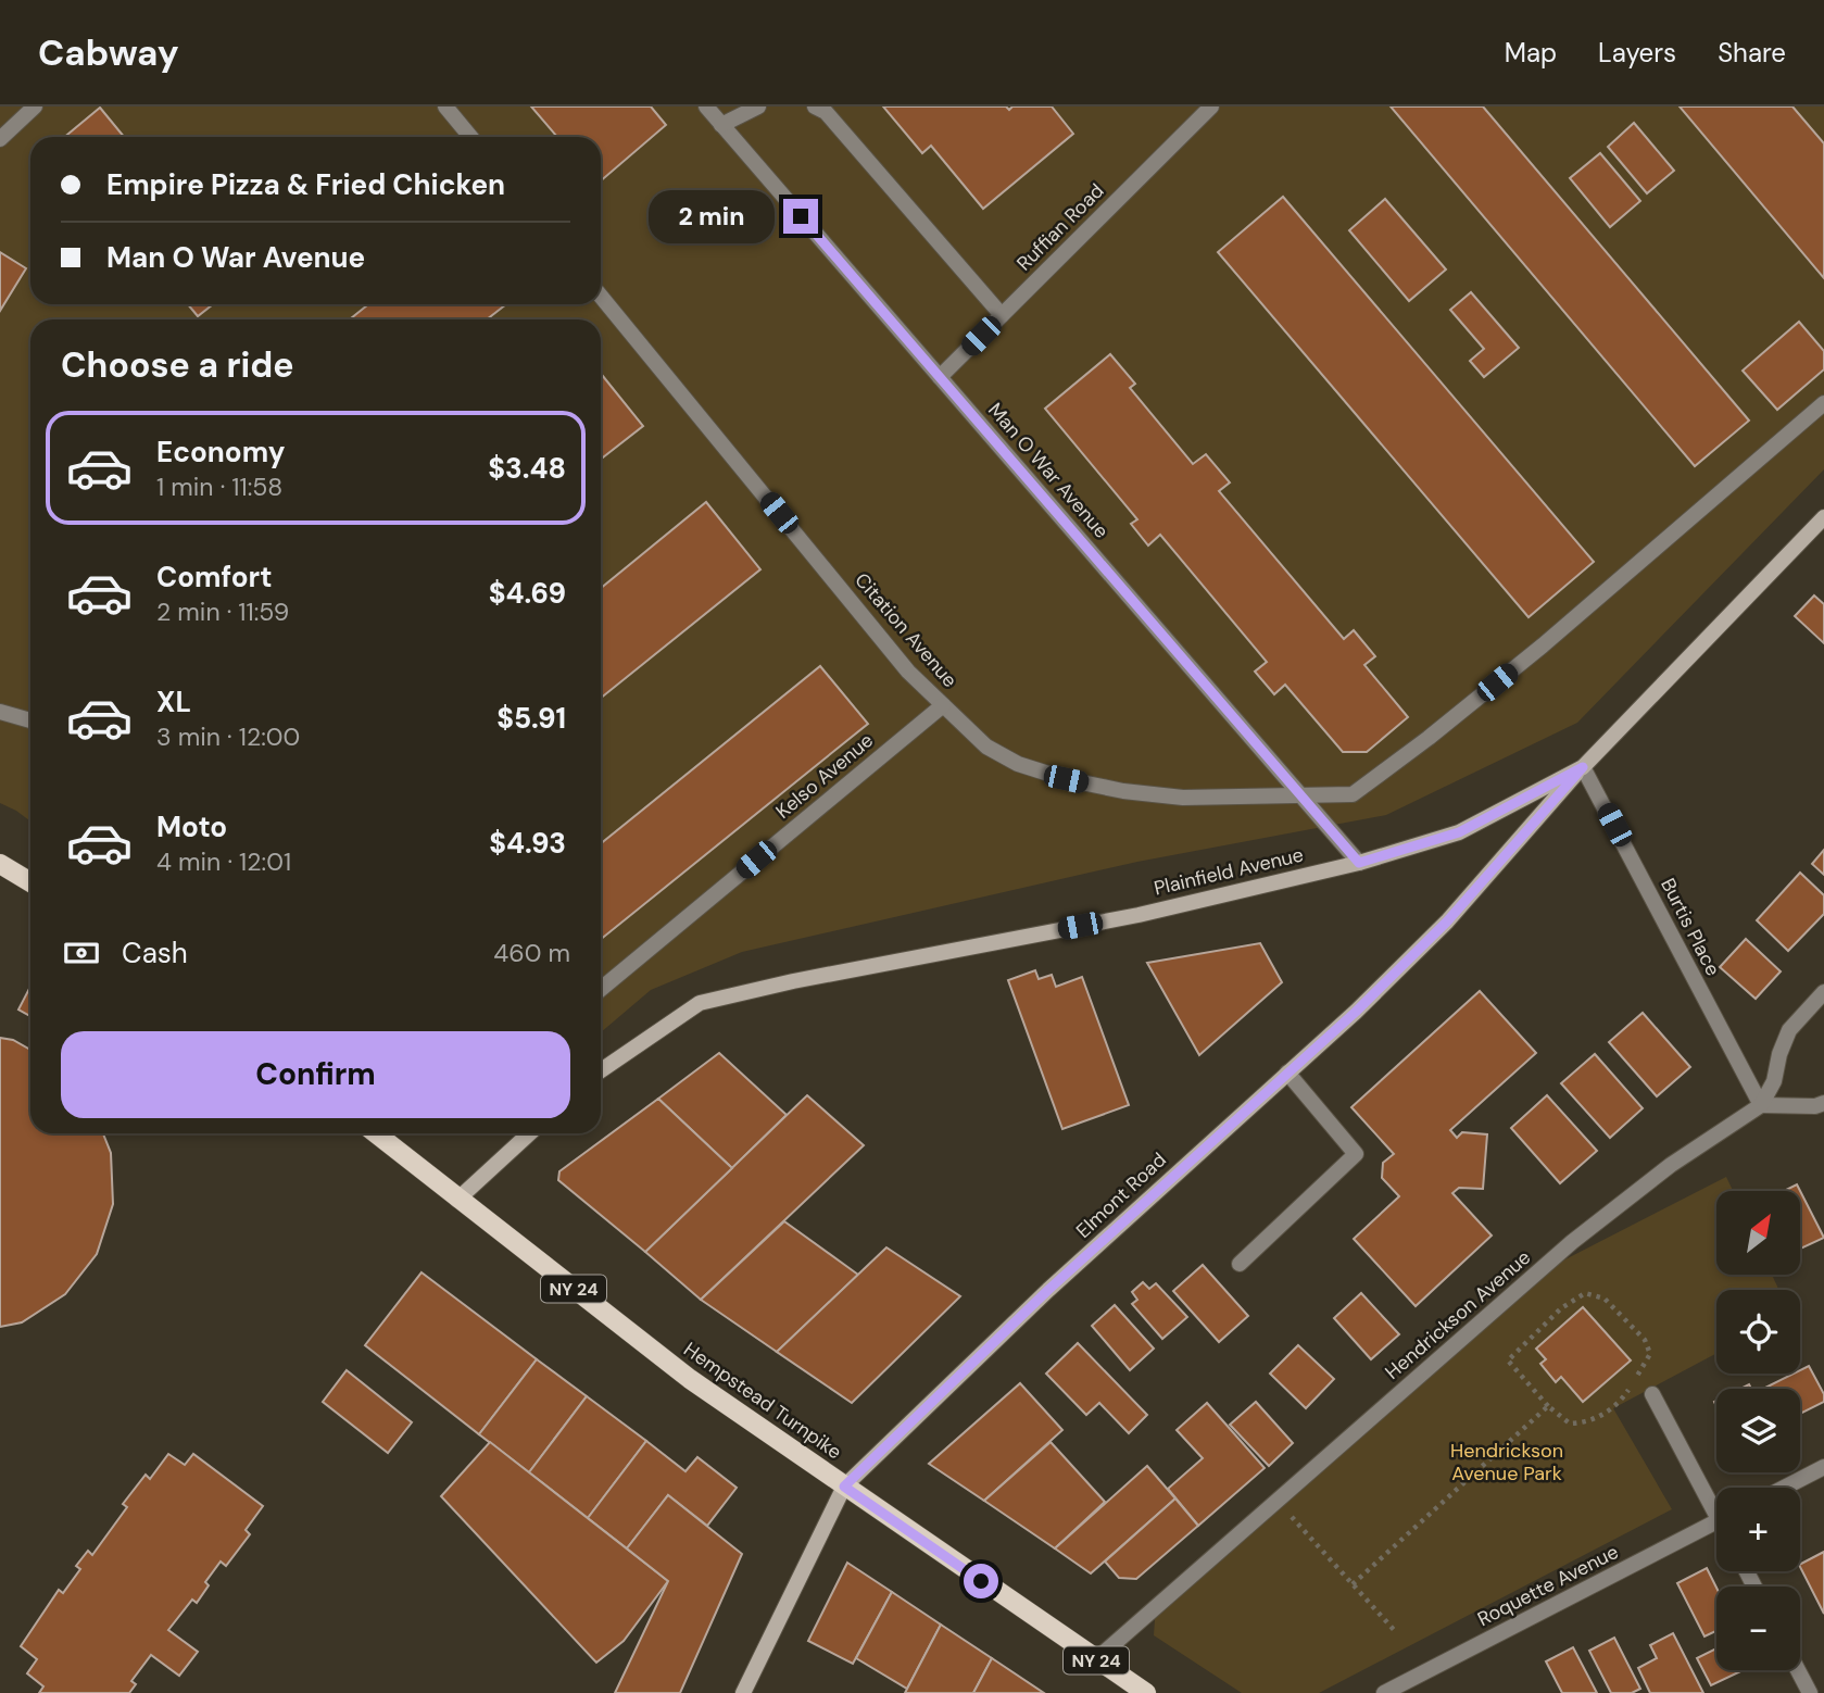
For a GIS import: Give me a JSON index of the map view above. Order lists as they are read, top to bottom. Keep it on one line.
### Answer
{"streets":{"main road":["Plainfield Avenue","Elmont Road","NY 24","Hempstead Turnpike"],"street":["Ruffian Road","Man O War Avenue","Citation Avenue","Kelso Avenue","Burtis Place","Hendrickson Avenue","Roquette Avenue"]},"crossings":[["Ruffian Road","Man O War Avenue"],["Man O War Avenue","Citation Avenue"],["Man O War Avenue","Plainfield Avenue"],["Citation Avenue","Kelso Avenue"],["Plainfield Avenue","Burtis Place"],["Plainfield Avenue","Elmont Road"],["Burtis Place","Elmont Road"],["Burtis Place","Hendrickson Avenue"],["Elmont Road","Hempstead Turnpike"],["Hendrickson Avenue","Hempstead Turnpike"]],"parks":["Hendrickson Avenue Park"],"north":"top right","page":{"header":"Cabway","nav":["Map","Layers","Share"],"banner":["Empire Pizza & Fried Chicken","Man O War Avenue"],"bubble":"2 min","heading":"Choose a ride","list":[{"name":"Economy","note":"1 min · 11:58","value":"$3.48"},{"name":"Comfort","note":"2 min · 11:59","value":"$4.69"},{"name":"XL","note":"3 min · 12:00","value":"$5.91"},{"name":"Moto","note":"4 min · 12:01","value":"$4.93"}],"pay":["Cash","460 m"],"buttons":"Confirm","map_buttons":["+","−"]}}
